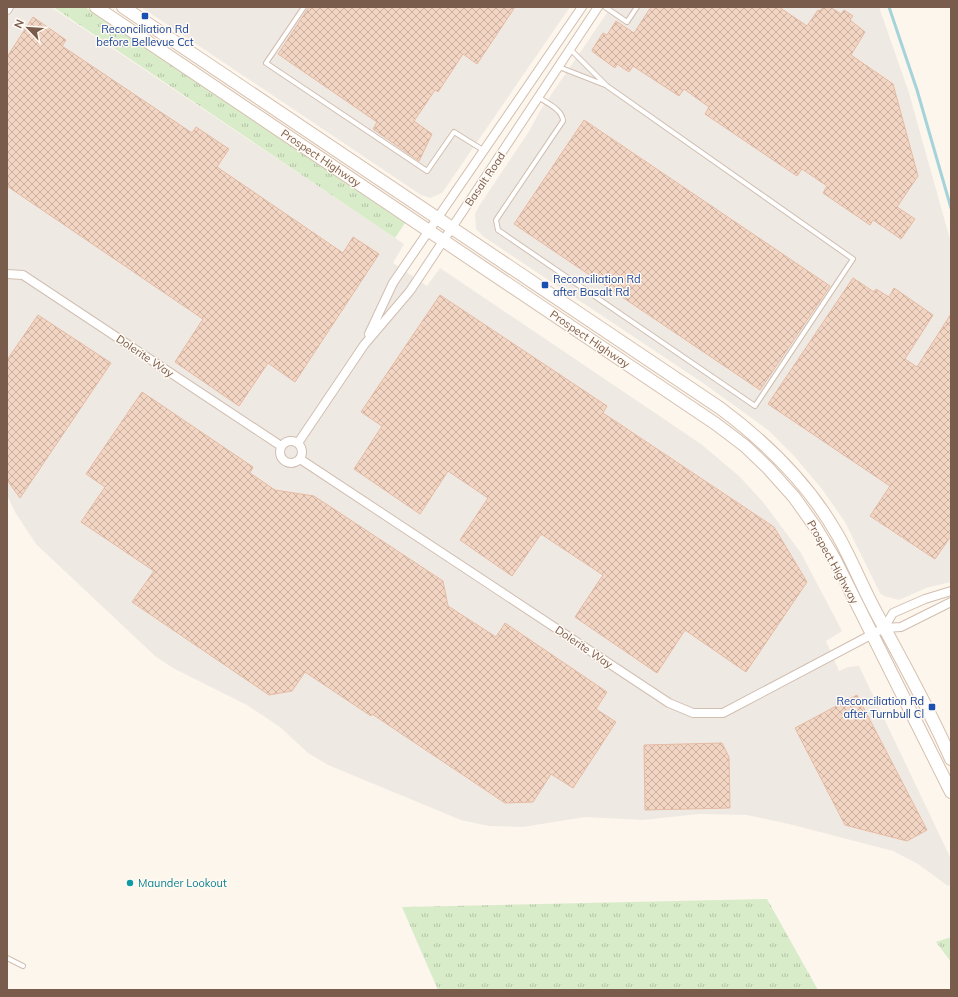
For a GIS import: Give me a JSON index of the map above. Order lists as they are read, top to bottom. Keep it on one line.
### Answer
{"streets":{"main road":["Prospect Highway"],"street":["Basalt Road","Dolerite Way"]},"crossings":[["Prospect Highway","Basalt Road"],["Prospect Highway","Dolerite Way"],["Basalt Road","Dolerite Way"]],"places":{"transit":["Reconciliation Rd before Bellevue Cct","Reconciliation Rd after Basalt Rd","Reconciliation Rd after Turnbull Cl"],"other":["Maunder Lookout"]},"north":"top left"}
